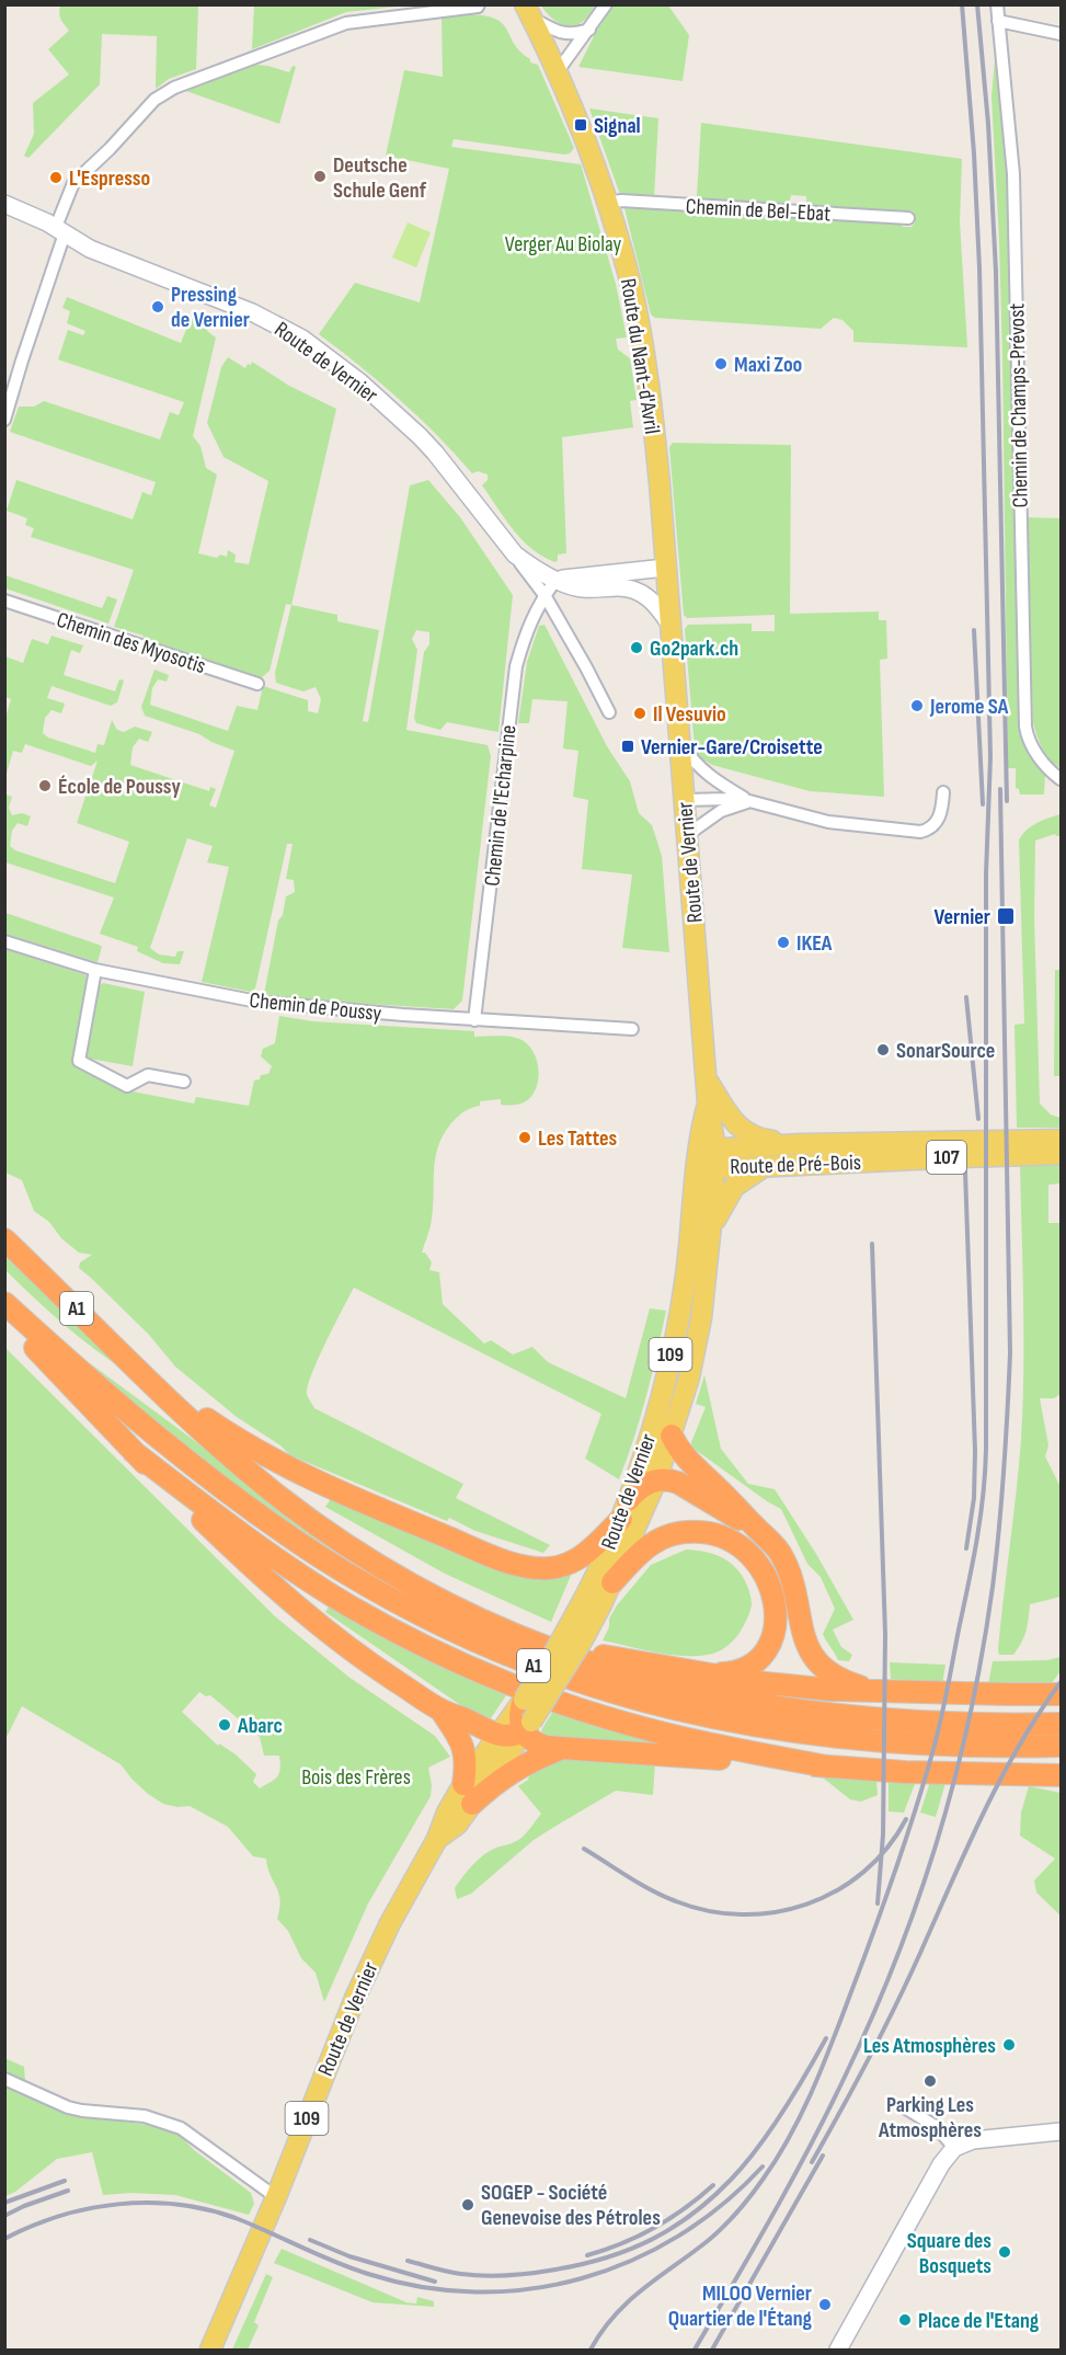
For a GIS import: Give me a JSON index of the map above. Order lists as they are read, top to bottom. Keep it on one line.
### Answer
{"streets":{"highway":["A1"],"main road":["Route du Nant-d'Avril","Route de Vernier","107","Route de Pré-Bois","109"],"street":["Chemin de Bel-Ebat","Chemin de Champs-Prévost","Chemin des Myosotis","Chemin de l'Echarpine","Chemin de Poussy"]},"crossings":[["Chemin de Bel-Ebat","Route du Nant-d'Avril"],["Route du Nant-d'Avril","Route de Vernier"],["Route de Vernier","Chemin de l'Echarpine"],["Route de Vernier","Route de Pré-Bois"],["Route de Vernier","109"],["Chemin de l'Echarpine","Chemin de Poussy"]],"parks":["Verger Au Biolay","Bois des Frères"],"places":{"transit":["Signal","Vernier-Gare/Croisette","Vernier"],"other":["Deutsche Schule Genf","L'Espresso","Pressing de Vernier","Maxi Zoo","Go2park.ch","Jerome SA","Il Vesuvio","École de Poussy","IKEA","SonarSource","Les Tattes","Abarc","Les Atmosphères","Parking Les Atmosphères","SOGEP - Société Genevoise des Pétroles","Square des Bosquets","MILOO Vernier Quartier de l'Étang","Place de l'Etang"]}}
